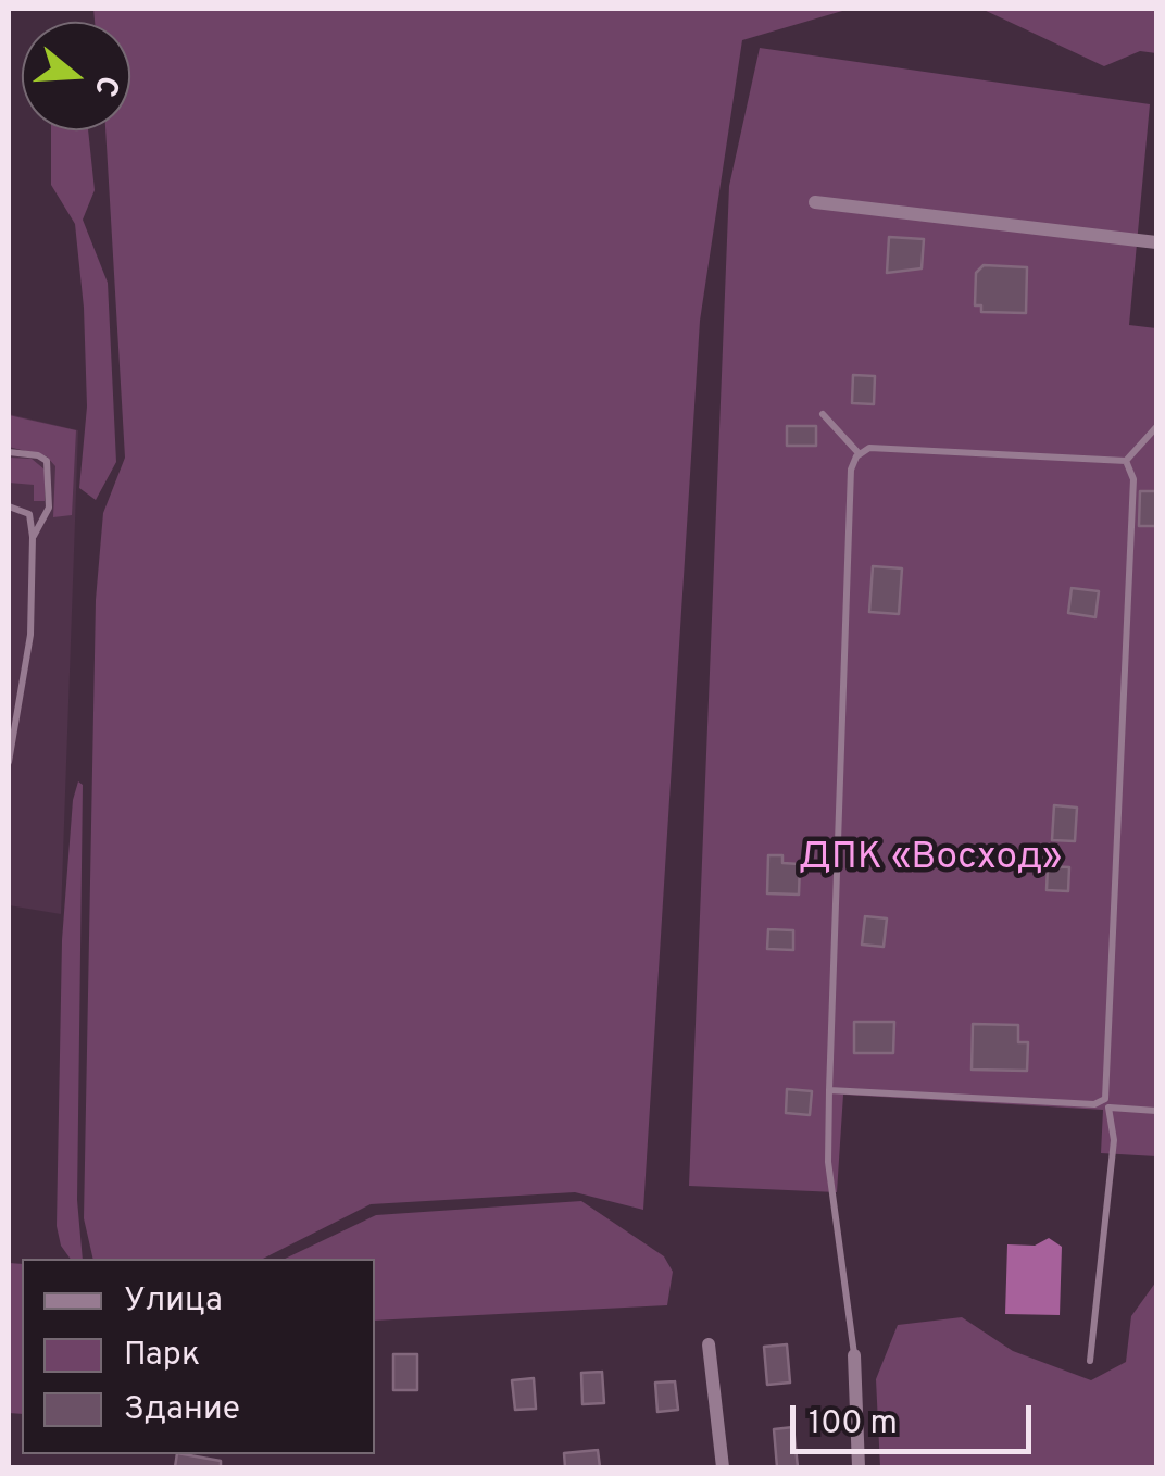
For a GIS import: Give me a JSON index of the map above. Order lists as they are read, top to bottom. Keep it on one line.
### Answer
{"parks":["ДПК «Восход»"],"legend":["Улица","Парк","Здание"],"scale_bar":"100 m","north":"right"}
